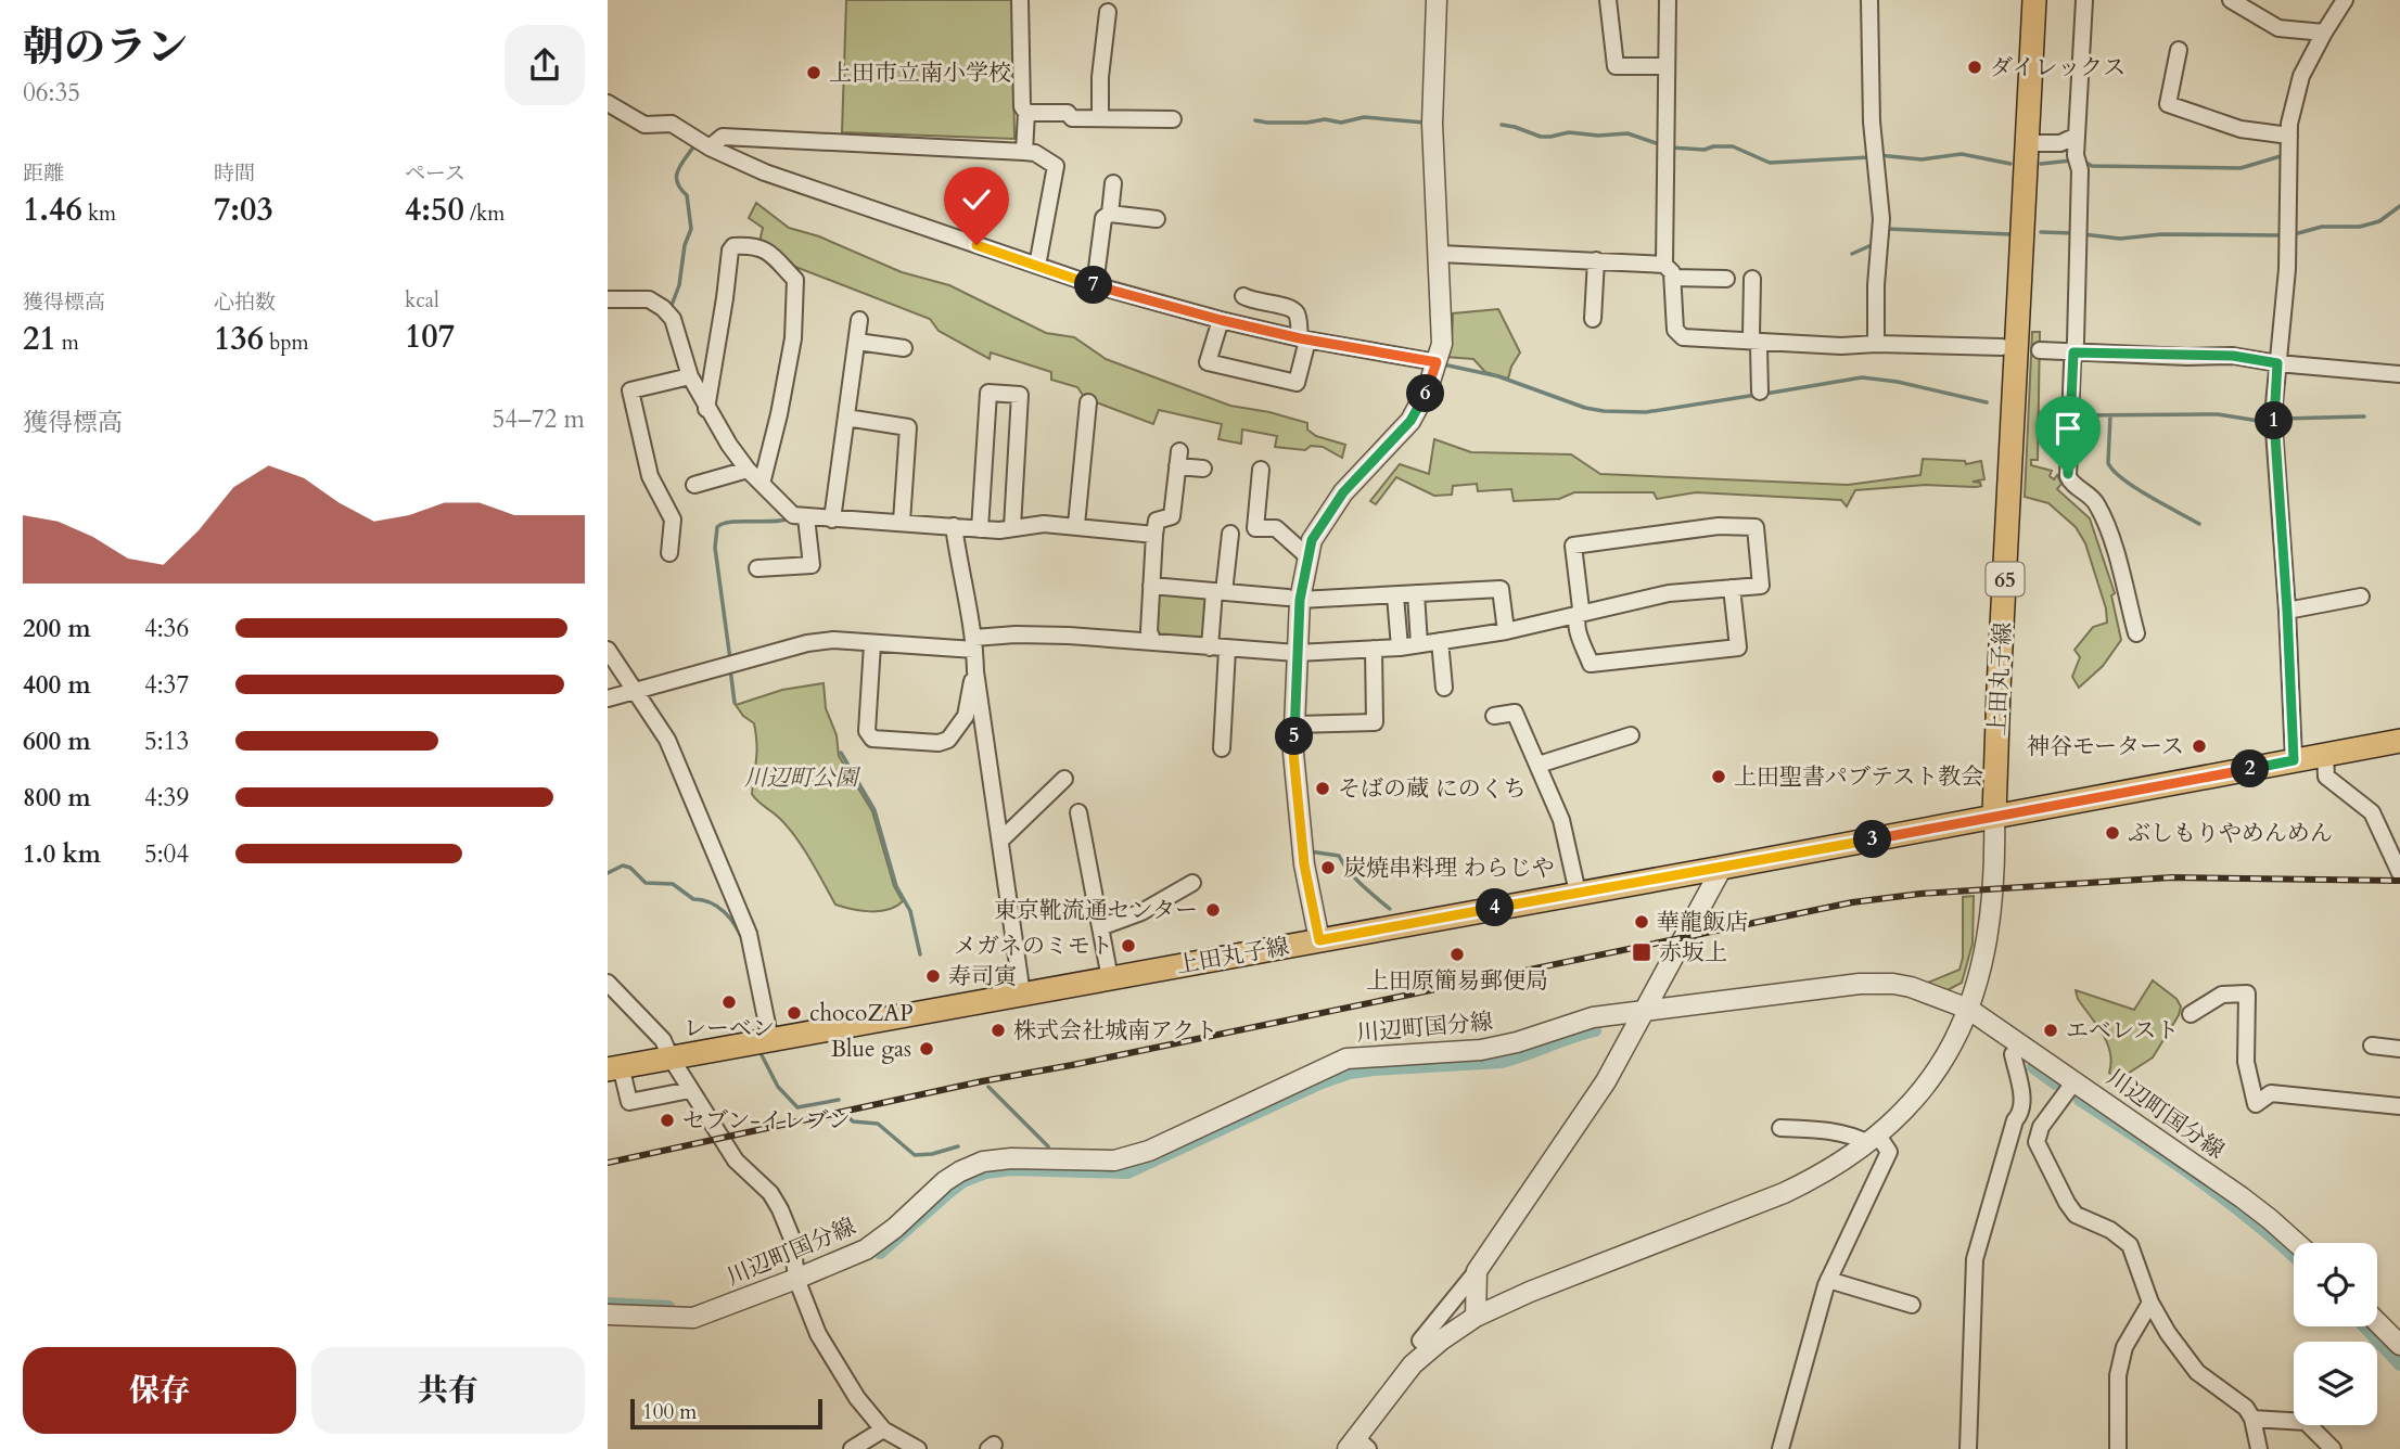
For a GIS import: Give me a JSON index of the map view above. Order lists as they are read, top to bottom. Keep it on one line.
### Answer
{"streets":{"main road":["65","上田丸子線"],"street":["川辺町国分線"]},"parks":["川辺町公園"],"places":{"other":["ダイレックス","上田市立南小学校","神谷モータース","上田聖書パブテスト教会","そばの蔵 にのくち","ぶしもりやめんめん","炭焼串料理 わらじや","東京靴流通センター","華龍飯店","メガネのミモト","上田原簡易郵便局","寿司寅","レーベン","chocoZAP","株式会社城南アクト","エベレスト","Blue gas","セブン-イレブン"],"transit":["赤坂上"]},"scale_bar":"100 m","page":{"heading":["朝のラン","06:35"],"stats":[["距離","1.46 km"],["時間","7:03"],["ペース","4:50 /km"],["獲得標高","21 m"],["心拍数","136 bpm"],["kcal","107"]],"pins":["7","6","1","5","2","3","4"],"chart":["獲得標高","54–72 m"],"list":[{"name":"200 m","note":"4:36"},{"name":"400 m","note":"4:37"},{"name":"600 m","note":"5:13"},{"name":"800 m","note":"4:39"},{"name":"1.0 km","note":"5:04"}],"buttons":["保存","共有"],"scale":"100 m"}}
